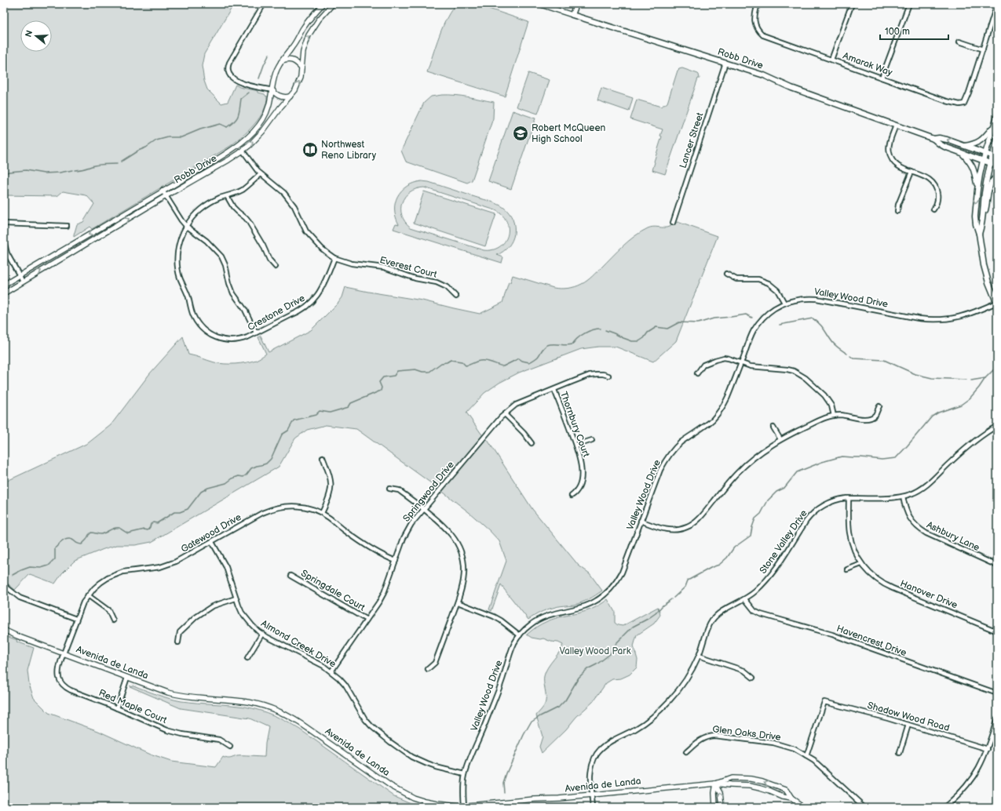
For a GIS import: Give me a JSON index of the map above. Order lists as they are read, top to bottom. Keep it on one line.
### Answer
{"streets":{"main road":["Robb Drive"],"street":["Amarak Way","Lancer Street","Everest Court","Valley Wood Drive","Crestone Drive","Thornbury Court","Springwood Drive","Gatewood Drive","Ashbury Lane","Stone Valley Drive","Springdale Court","Hanover Drive","Havencrest Drive","Almond Creek Drive","Avenida de Landa","Red Maple Court","Shadow Wood Road","Glen Oaks Drive"]},"crossings":[["Robb Drive","Lancer Street"],["Robb Drive","Everest Court"],["Everest Court","Crestone Drive"],["Valley Wood Drive","Almond Creek Drive"],["Valley Wood Drive","Avenida de Landa"],["Thornbury Court","Springwood Drive"],["Springwood Drive","Gatewood Drive"],["Springwood Drive","Springdale Court"],["Springwood Drive","Almond Creek Drive"],["Gatewood Drive","Almond Creek Drive"],["Gatewood Drive","Avenida de Landa"],["Gatewood Drive","Red Maple Court"],["Ashbury Lane","Stone Valley Drive"],["Stone Valley Drive","Hanover Drive"],["Stone Valley Drive","Havencrest Drive"],["Stone Valley Drive","Avenida de Landa"],["Avenida de Landa","Red Maple Court"],["Shadow Wood Road","Glen Oaks Drive"]],"parks":["Valley Wood Park"],"places":{"school or university":["Robert McQueen High School"],"library":["Northwest Reno Library"]},"scale_bar":"100 m","north":"left"}
